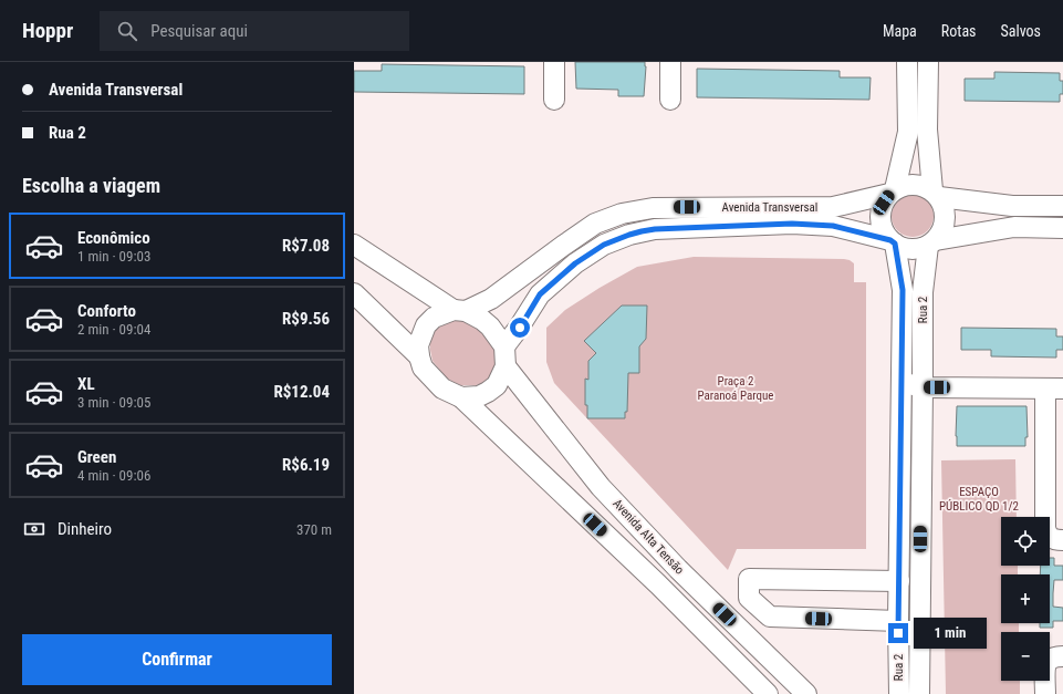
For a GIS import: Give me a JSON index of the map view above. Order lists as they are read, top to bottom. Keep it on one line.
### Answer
{"streets":{"street":["Avenida Transversal","Rua 2","Avenida Alta Tensão"]},"crossings":[["Avenida Transversal","Rua 2"],["Avenida Transversal","Avenida Alta Tensão"]],"parks":["Praça 2 Paranoá Parque","ESPAÇO PÚBLICO QD 1/2"],"page":{"header":"Hoppr","search":"Pesquisar aqui","nav":["Mapa","Rotas","Salvos"],"banner":["Avenida Transversal","Rua 2"],"heading":"Escolha a viagem","list":[{"name":"Econômico","note":"1 min · 09:03","value":"R$7.08"},{"name":"Conforto","note":"2 min · 09:04","value":"R$9.56"},{"name":"XL","note":"3 min · 09:05","value":"R$12.04"},{"name":"Green","note":"4 min · 09:06","value":"R$6.19"}],"pay":["Dinheiro","370 m"],"map_buttons":["+","−"],"bubble":"1 min","buttons":"Confirmar"}}
